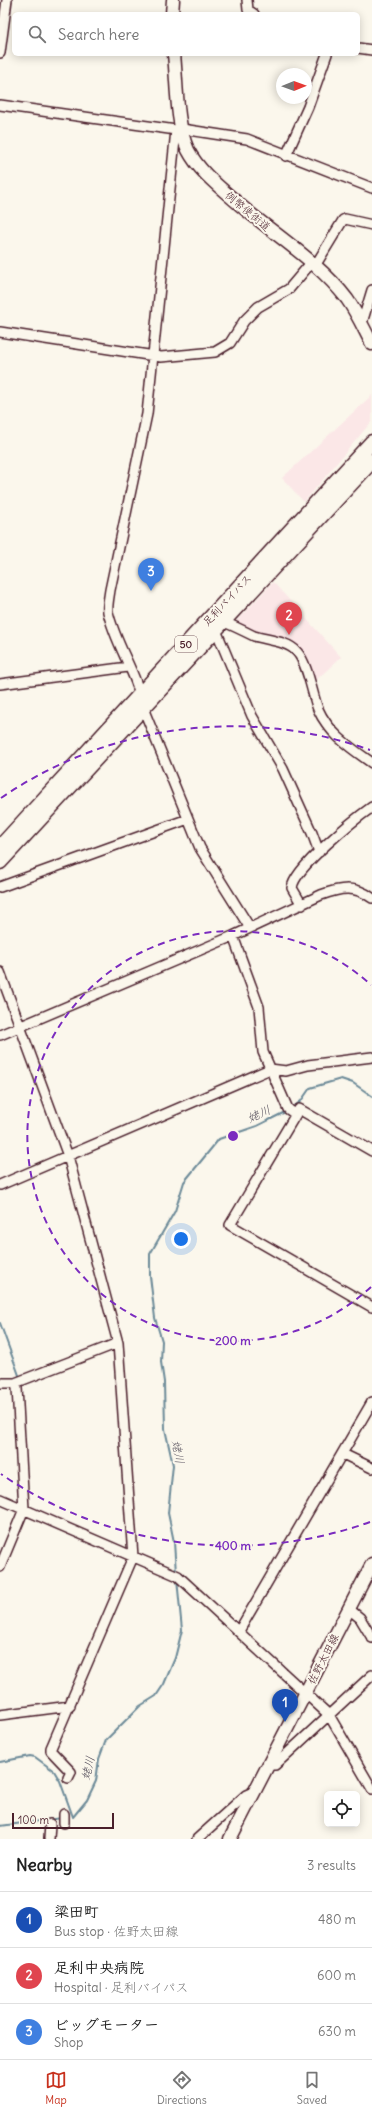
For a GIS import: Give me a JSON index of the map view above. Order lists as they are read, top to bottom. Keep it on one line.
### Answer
{"streets":{"highway":["足利バイパス","50"],"main road":["例幣使街道","佐野太田線"]},"water":["姥川"],"scale_bar":"100 m","north":"right","page":{"search":"Search here","pins":["3","2","1"],"scale":"100 m","heading":["Nearby","3 results"],"list":[{"mark":"1","name":"梁田町","note":"Bus stop · 佐野太田線","value":"480 m"},{"mark":"2","name":"足利中央病院","note":"Hospital · 足利バイパス","value":"600 m"},{"mark":"3","name":"ビッグモーター","note":"Shop","value":"630 m"}],"nav":["Map","Directions","Saved"]},"rings":["200 m","400 m"]}
